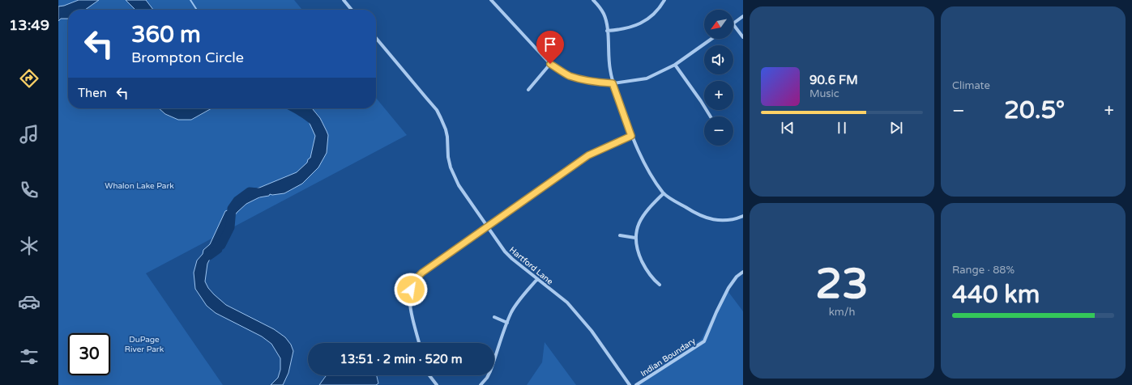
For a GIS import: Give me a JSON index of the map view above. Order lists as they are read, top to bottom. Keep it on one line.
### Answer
{"streets":{"street":["Hartford Lane","Indian Boundary"]},"parks":["Whalon Lake Park","DuPage River Park"],"north":"bottom left","page":{"tabs":"13:49","tile":["Climate",["23","km/h"],["Range · 88%","440 km"]],"map_buttons":["+","−"],"turn":["360 m","Brompton Circle"],"song":["90.6 FM","Music"],"then":"Then","heat":["−","20.5°","+"],"limit":"30","trip":"13:51 · 2 min · 520 m"}}
